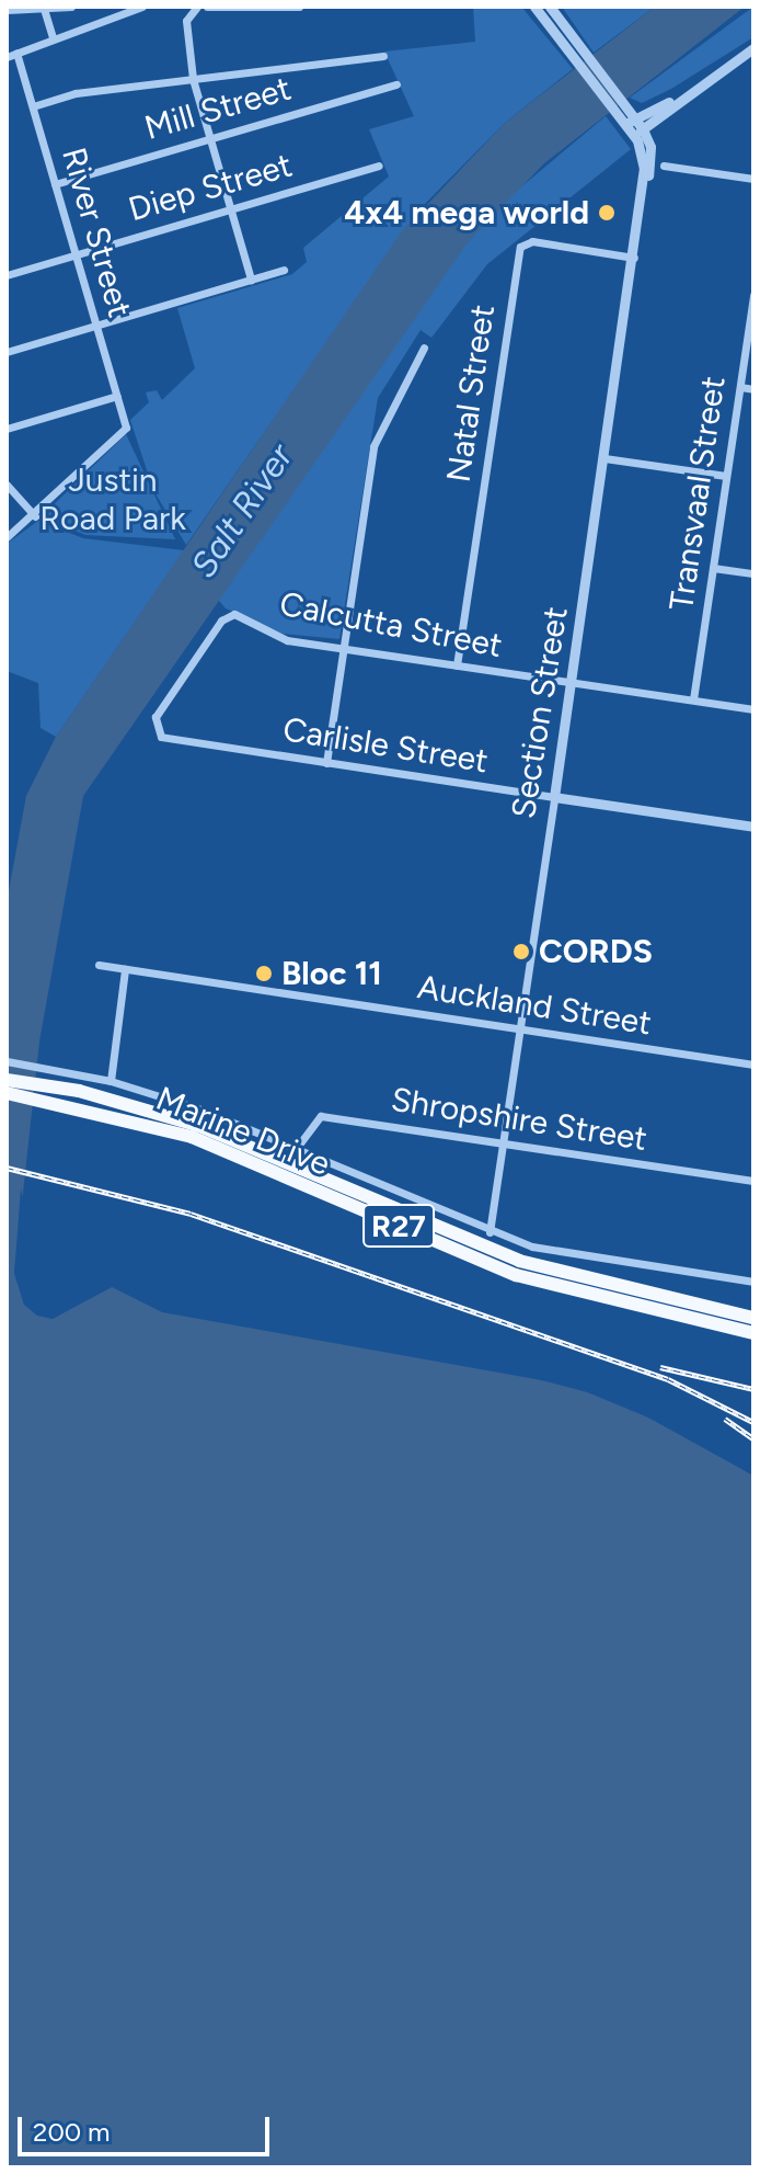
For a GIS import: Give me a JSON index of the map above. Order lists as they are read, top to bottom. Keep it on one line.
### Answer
{"streets":{"main road":["Marine Drive","R27"],"street":["Mill Street","Diep Street","River Street","Natal Street","Transvaal Street","Calcutta Street","Section Street","Carlisle Street","Auckland Street","Shropshire Street"]},"crossings":[["Mill Street","River Street"],["Diep Street","River Street"],["Natal Street","Calcutta Street"],["Natal Street","Section Street"],["Transvaal Street","Calcutta Street"],["Calcutta Street","Section Street"],["Calcutta Street","Carlisle Street"],["Section Street","Carlisle Street"],["Section Street","Auckland Street"],["Section Street","Shropshire Street"]],"water":["Salt River"],"parks":["Justin Road Park"],"places":["4x4 mega world","CORDS","Bloc 11"],"scale_bar":"200 m"}
